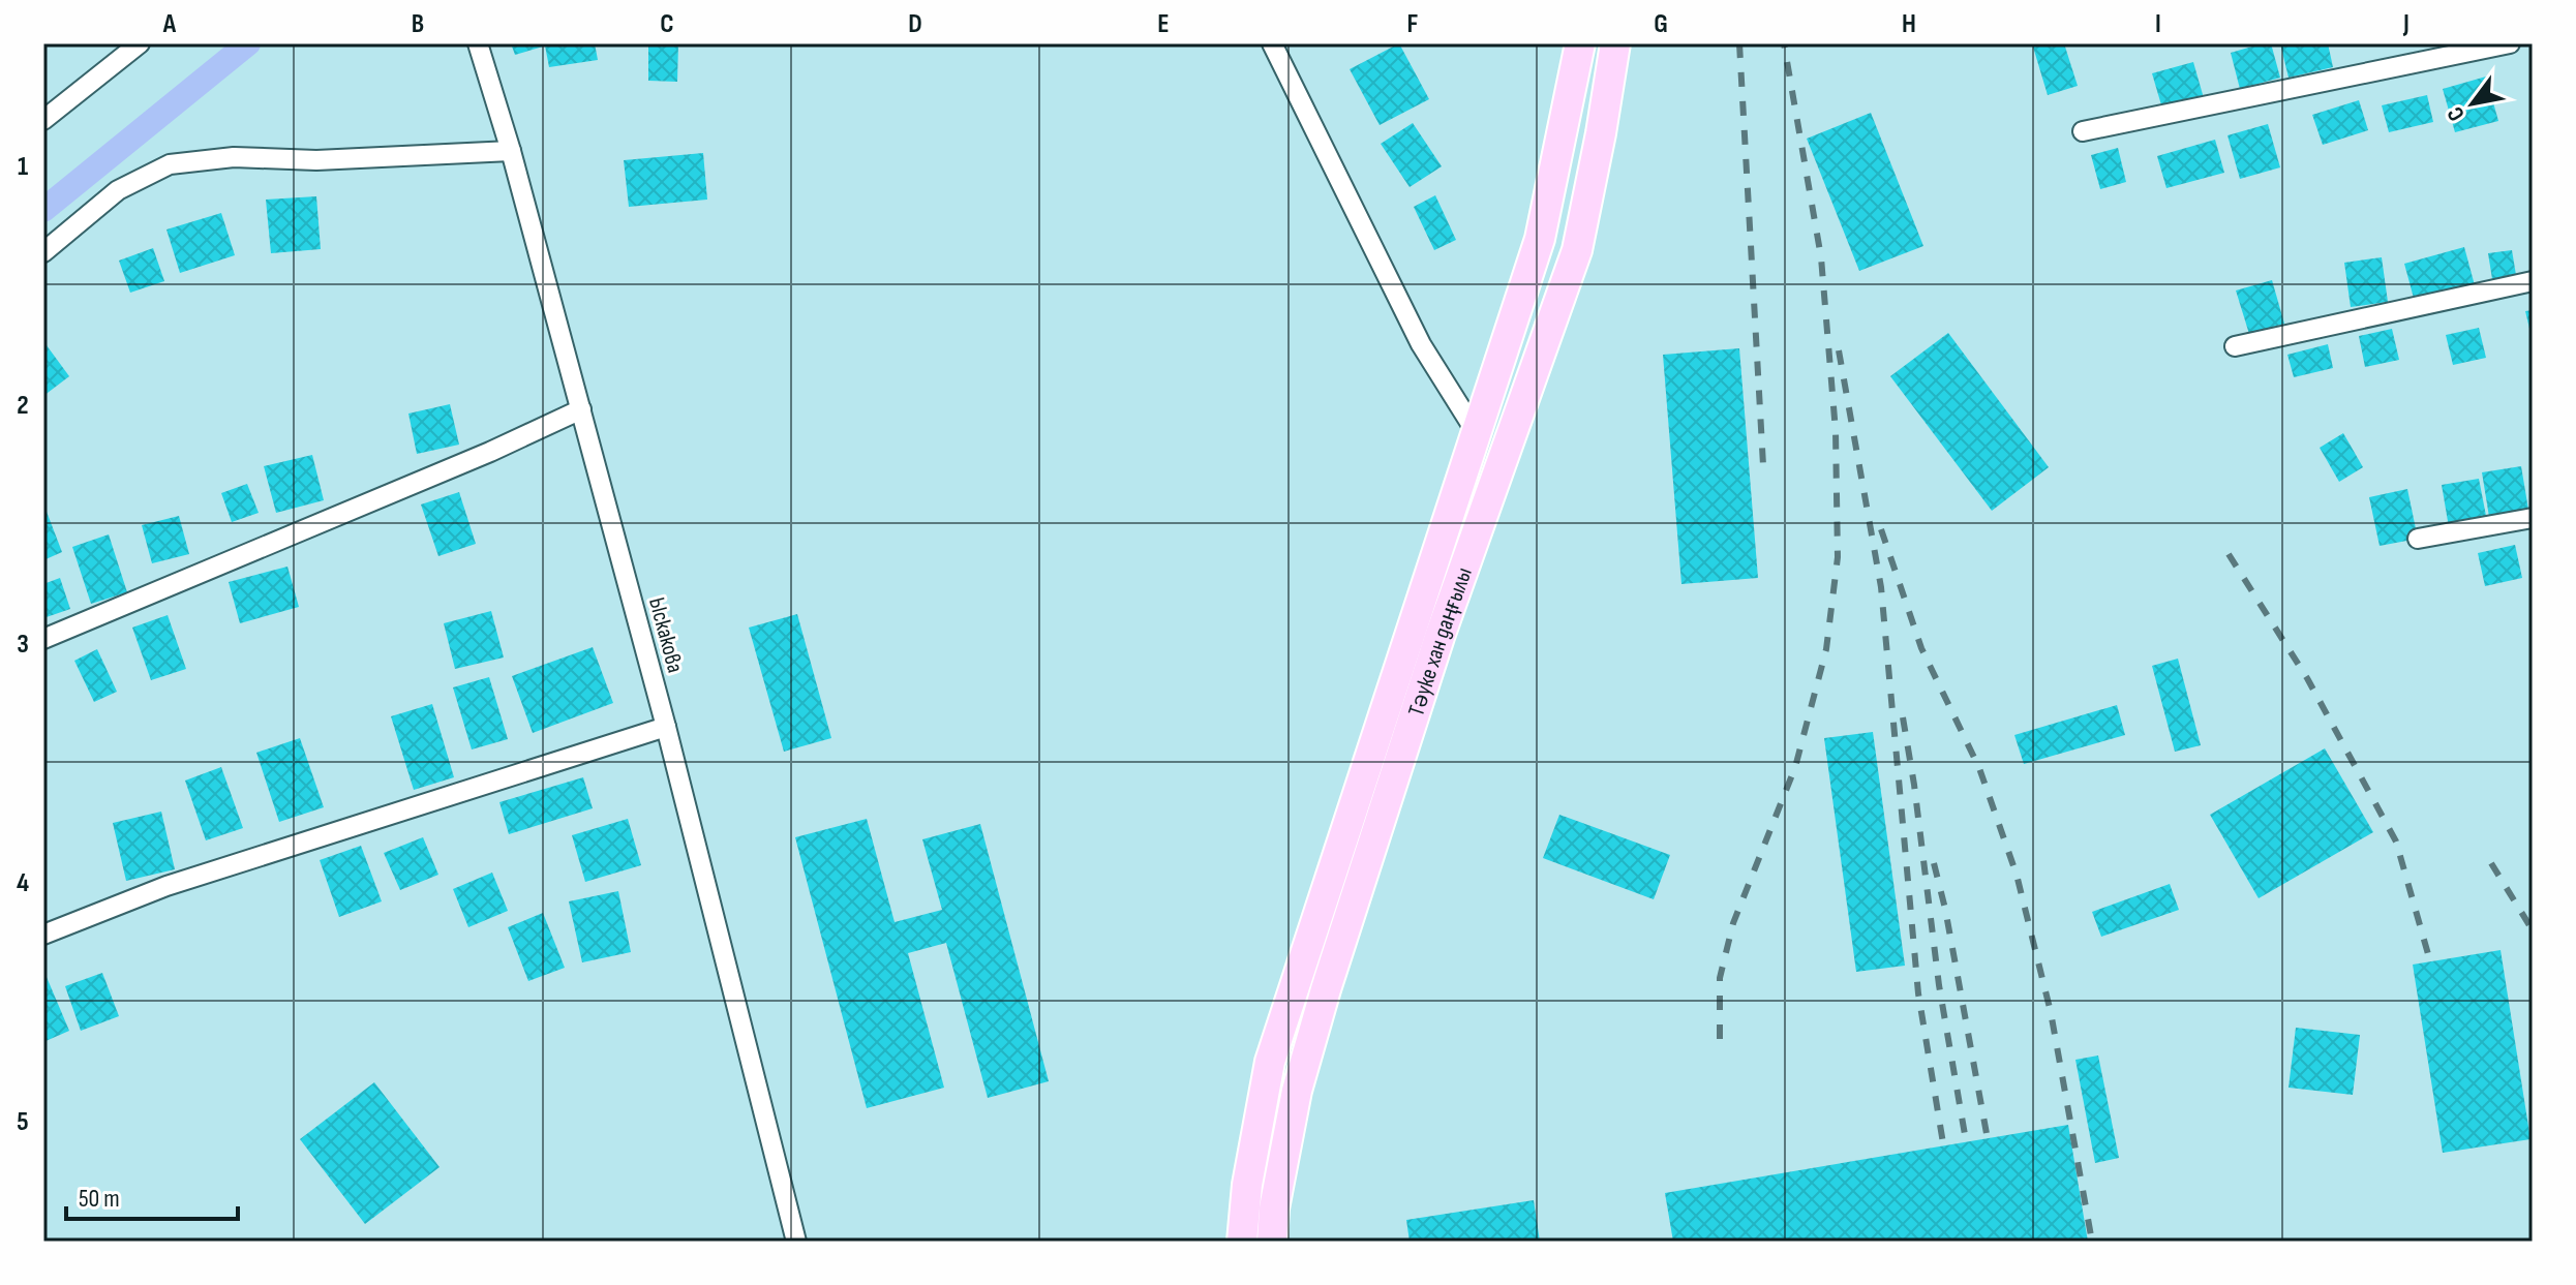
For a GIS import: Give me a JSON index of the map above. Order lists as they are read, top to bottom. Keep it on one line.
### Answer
{"streets":{"main road":["Тәуке хан даңғылы"],"street":["Ыскакова"]},"scale_bar":"50 m","north":"bottom left","grid":{"columns":["A","B","C","D","E","F","G","H","I","J"],"rows":["1","2","3","4","5"]}}
